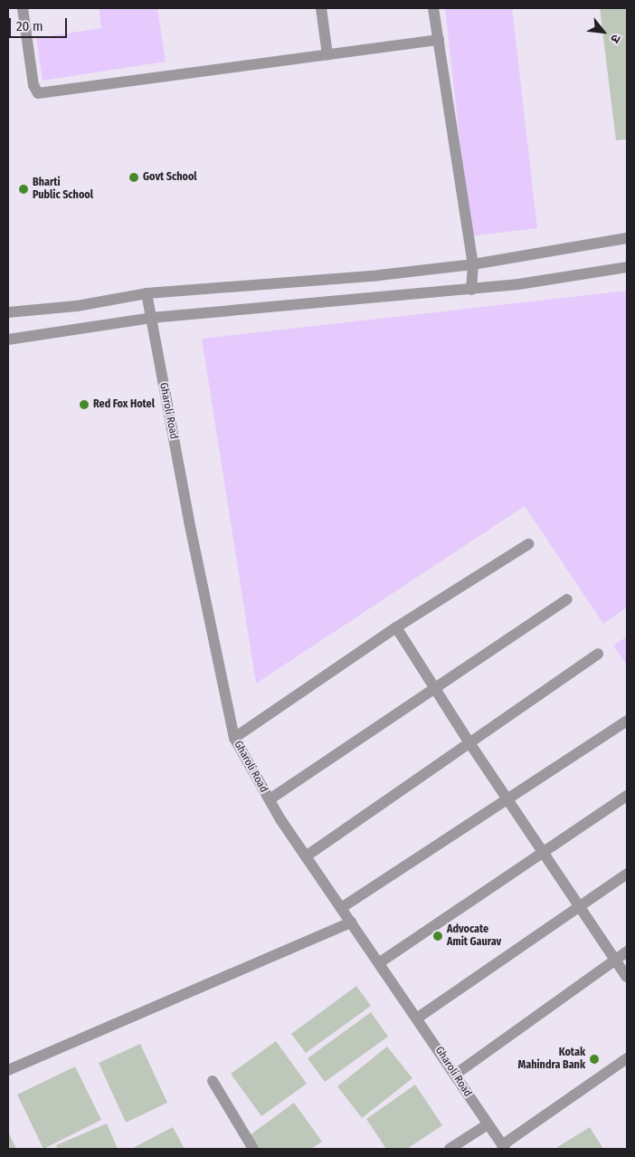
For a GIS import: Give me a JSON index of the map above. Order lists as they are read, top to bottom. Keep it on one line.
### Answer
{"streets":{"street":["Gharoli Road"]},"places":["Govt School","Bharti Public School","Red Fox Hotel","Advocate Amit Gaurav","Kotak Mahindra Bank"],"scale_bar":"20 m","north":"bottom right"}
